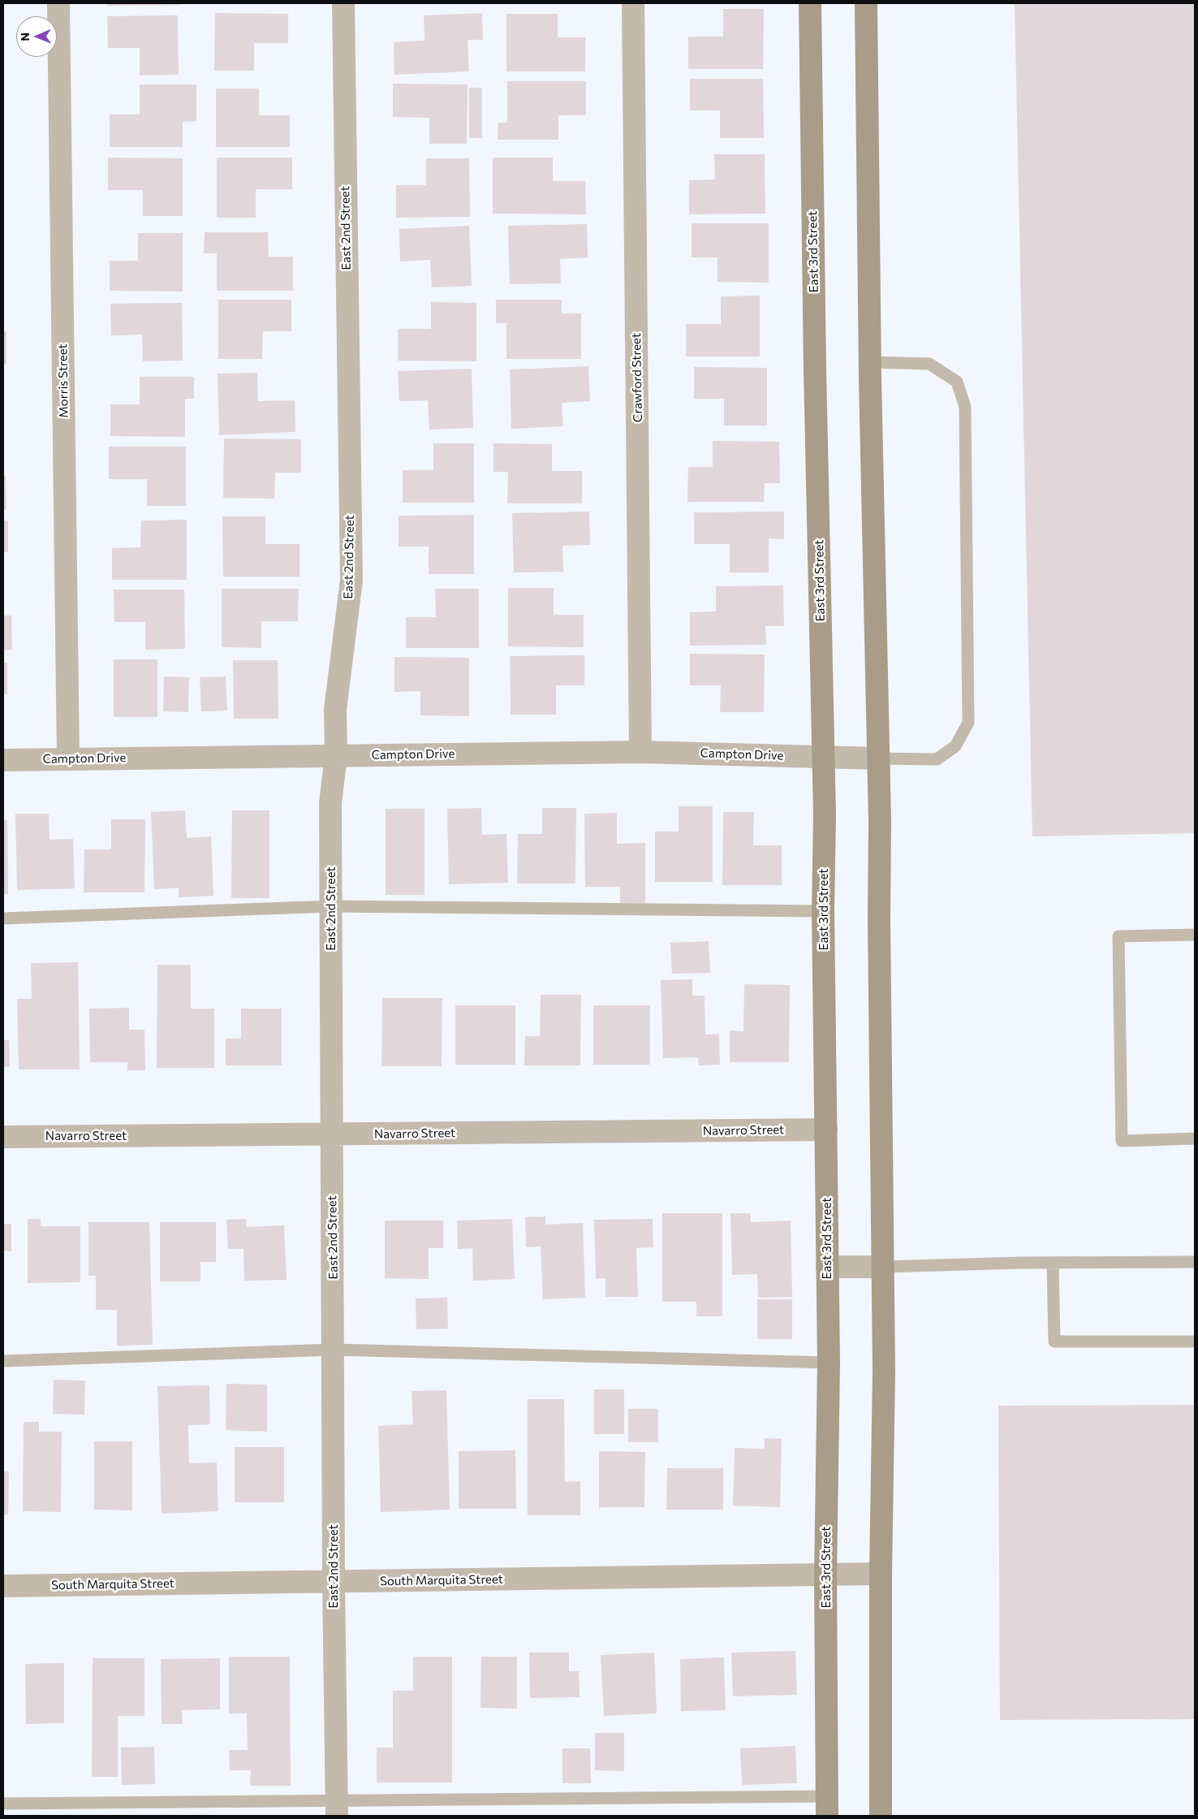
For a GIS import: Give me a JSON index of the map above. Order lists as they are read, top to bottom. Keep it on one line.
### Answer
{"streets":{"street":["East 2nd Street","East 3rd Street","Crawford Street","Morris Street","Campton Drive","Navarro Street","South Marquita Street"]},"crossings":[["East 2nd Street","Campton Drive"],["East 2nd Street","Navarro Street"],["East 2nd Street","South Marquita Street"],["East 3rd Street","Campton Drive"],["East 3rd Street","Navarro Street"],["East 3rd Street","South Marquita Street"],["Crawford Street","Campton Drive"],["Morris Street","Campton Drive"]],"north":"left"}
